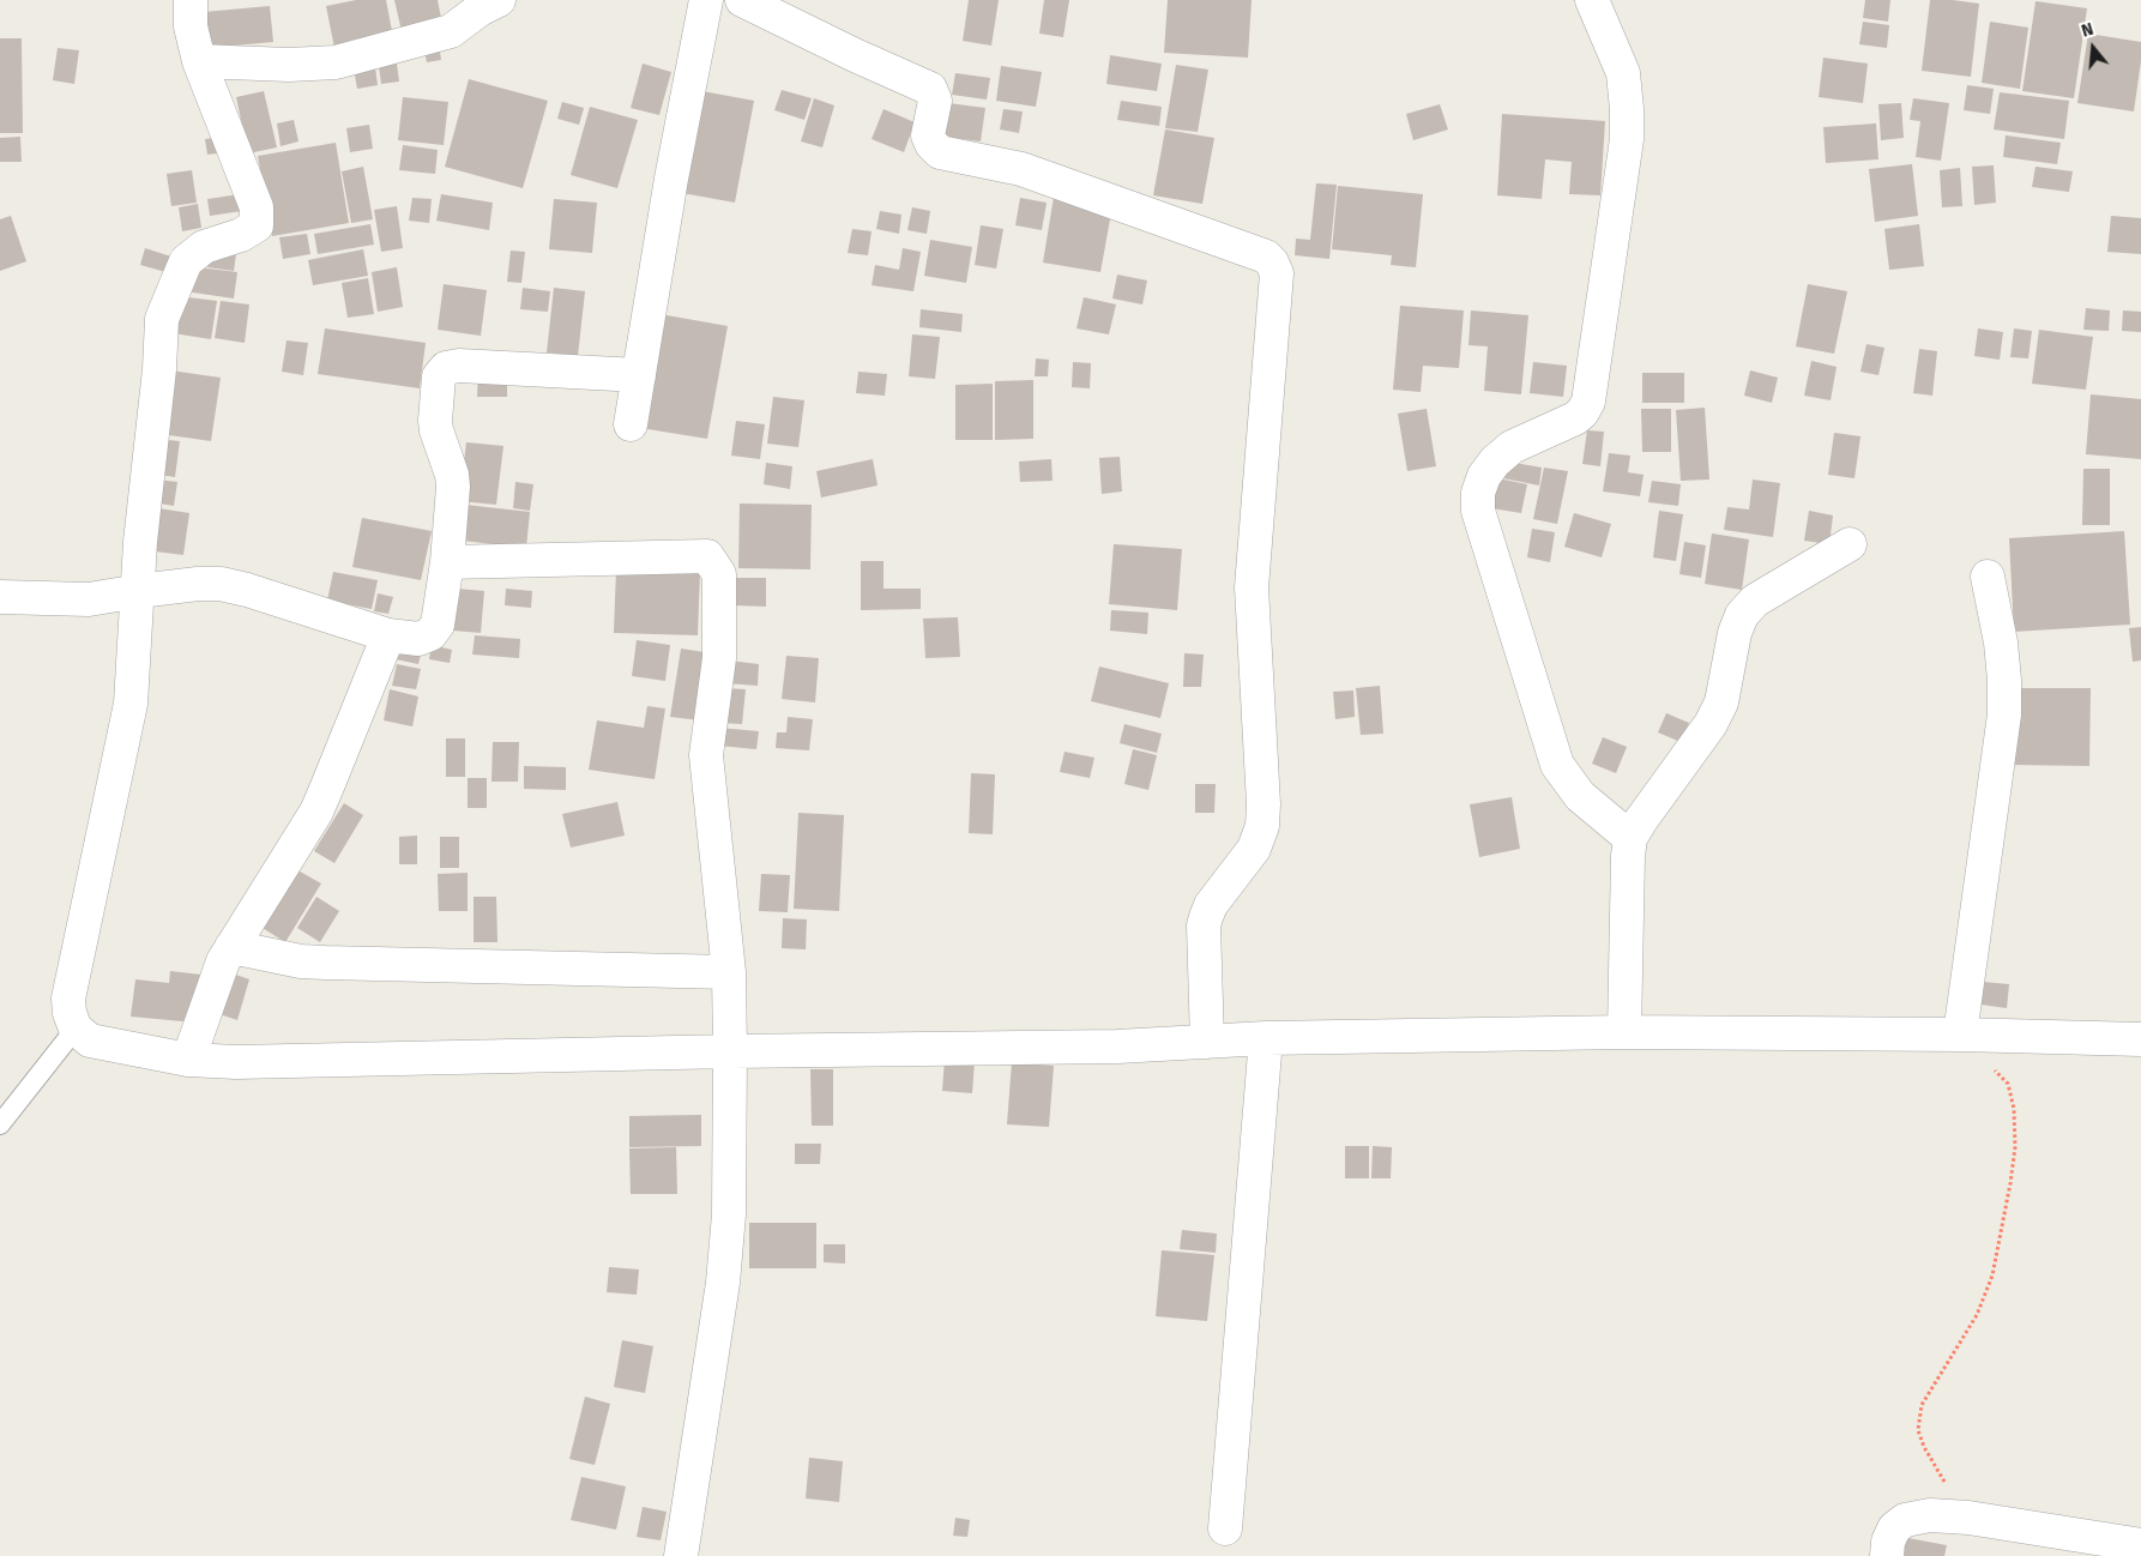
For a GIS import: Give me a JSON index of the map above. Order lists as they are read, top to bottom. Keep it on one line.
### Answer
{"north":"top"}
